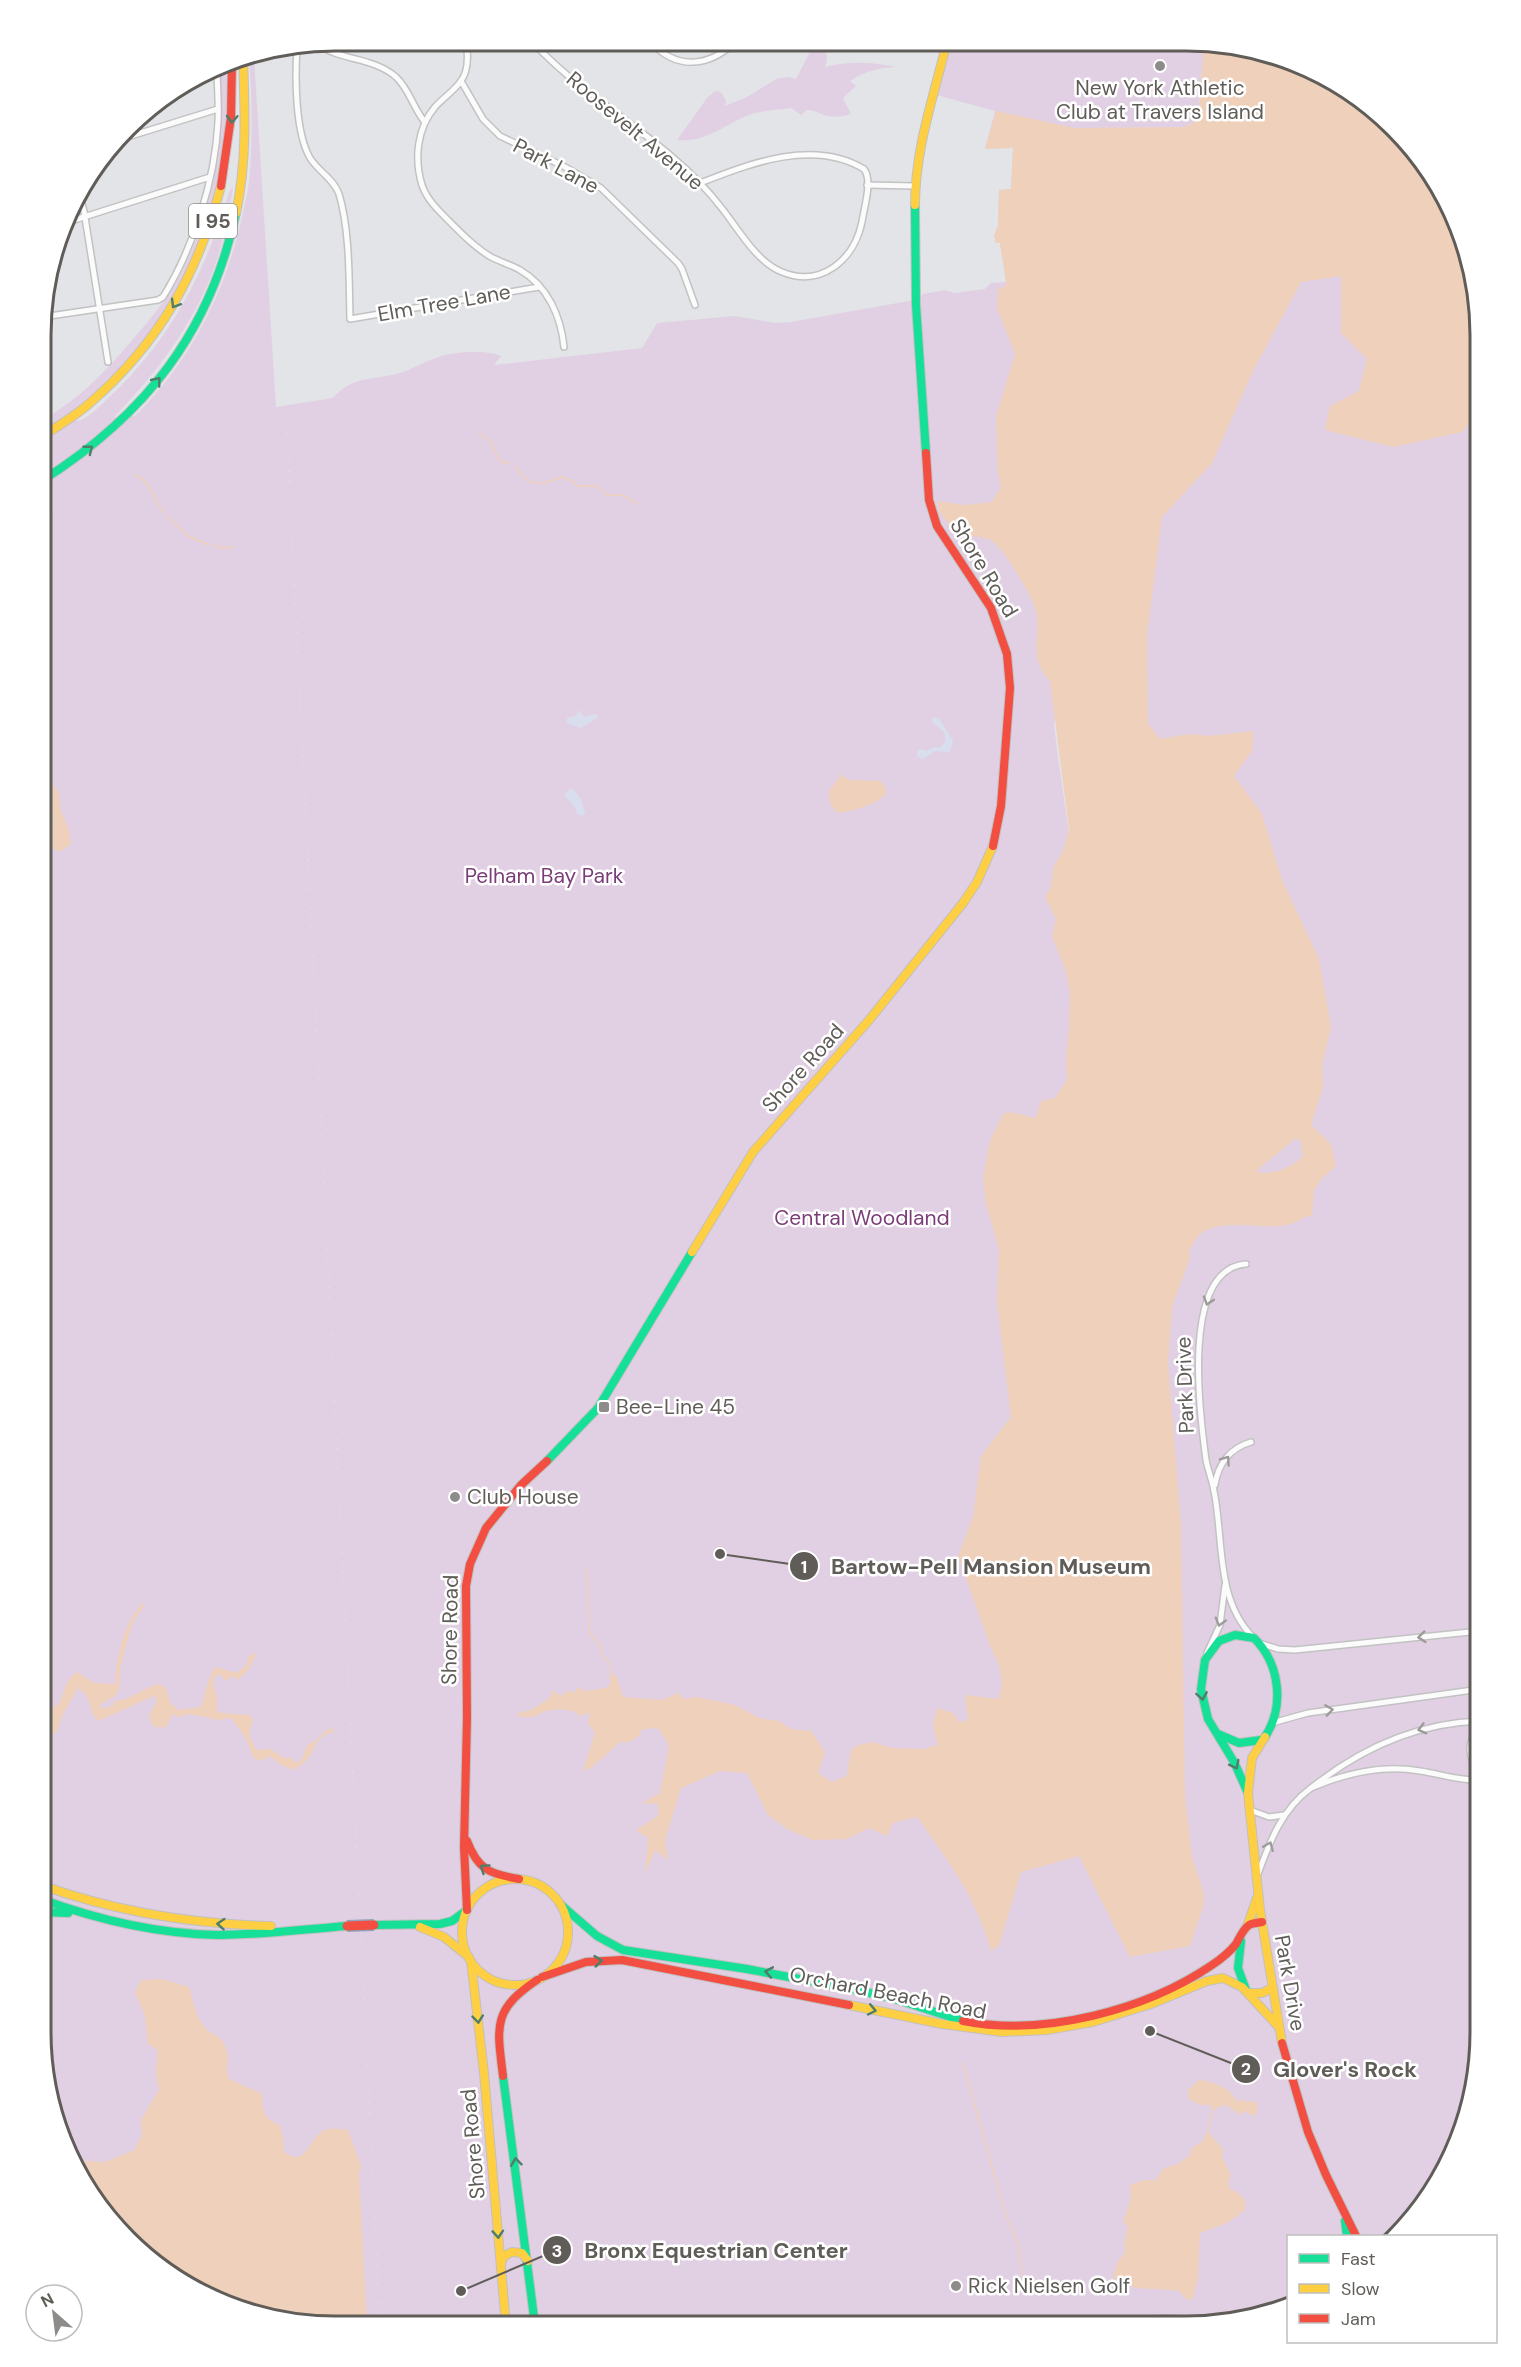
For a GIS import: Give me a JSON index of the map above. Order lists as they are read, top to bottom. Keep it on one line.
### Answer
{"streets":{"main road":["I 95","Shore Road","Park Drive","Orchard Beach Road"],"street":["Roosevelt Avenue","Park Lane","Elm Tree Lane"]},"crossings":[["Shore Road","Orchard Beach Road"],["Park Drive","Orchard Beach Road"]],"parks":["Pelham Bay Park","Central Woodland"],"places":{"other":["New York Athletic Club at Travers Island","Club House","Bartow-Pell Mansion Museum","Glover's Rock","Rick Nielsen Golf","Bronx Equestrian Center"],"transit":["Bee-Line 45"]},"legend":["Fast","Slow","Jam"],"north":"top left"}
